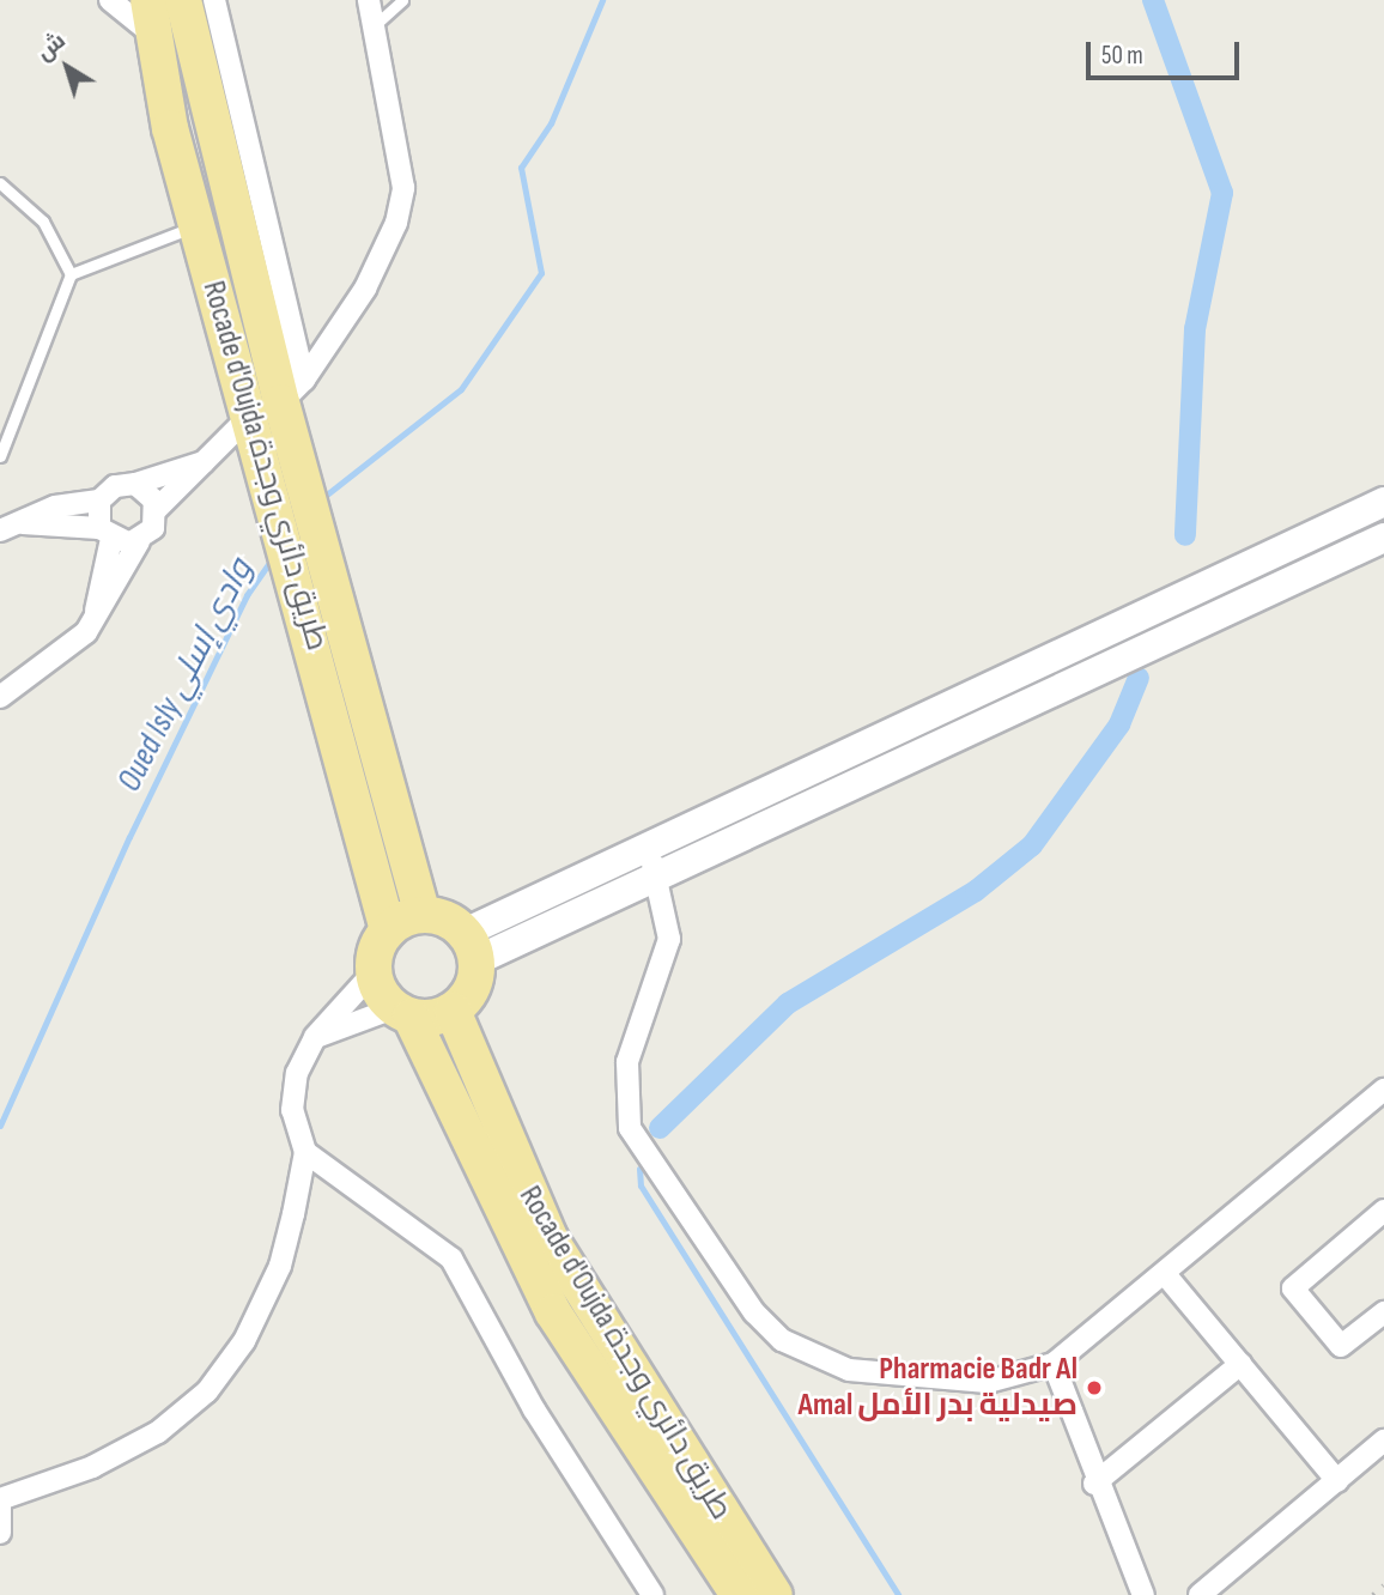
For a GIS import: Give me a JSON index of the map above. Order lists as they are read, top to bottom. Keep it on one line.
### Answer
{"streets":{"highway":["Rocade d'Oujda طريق دائري وجدة"]},"water":["Oued Isly وادي إسلي"],"places":["Pharmacie Badr Al Amal صيدلية بدر الأمل"],"scale_bar":"50 m","north":"top left"}
